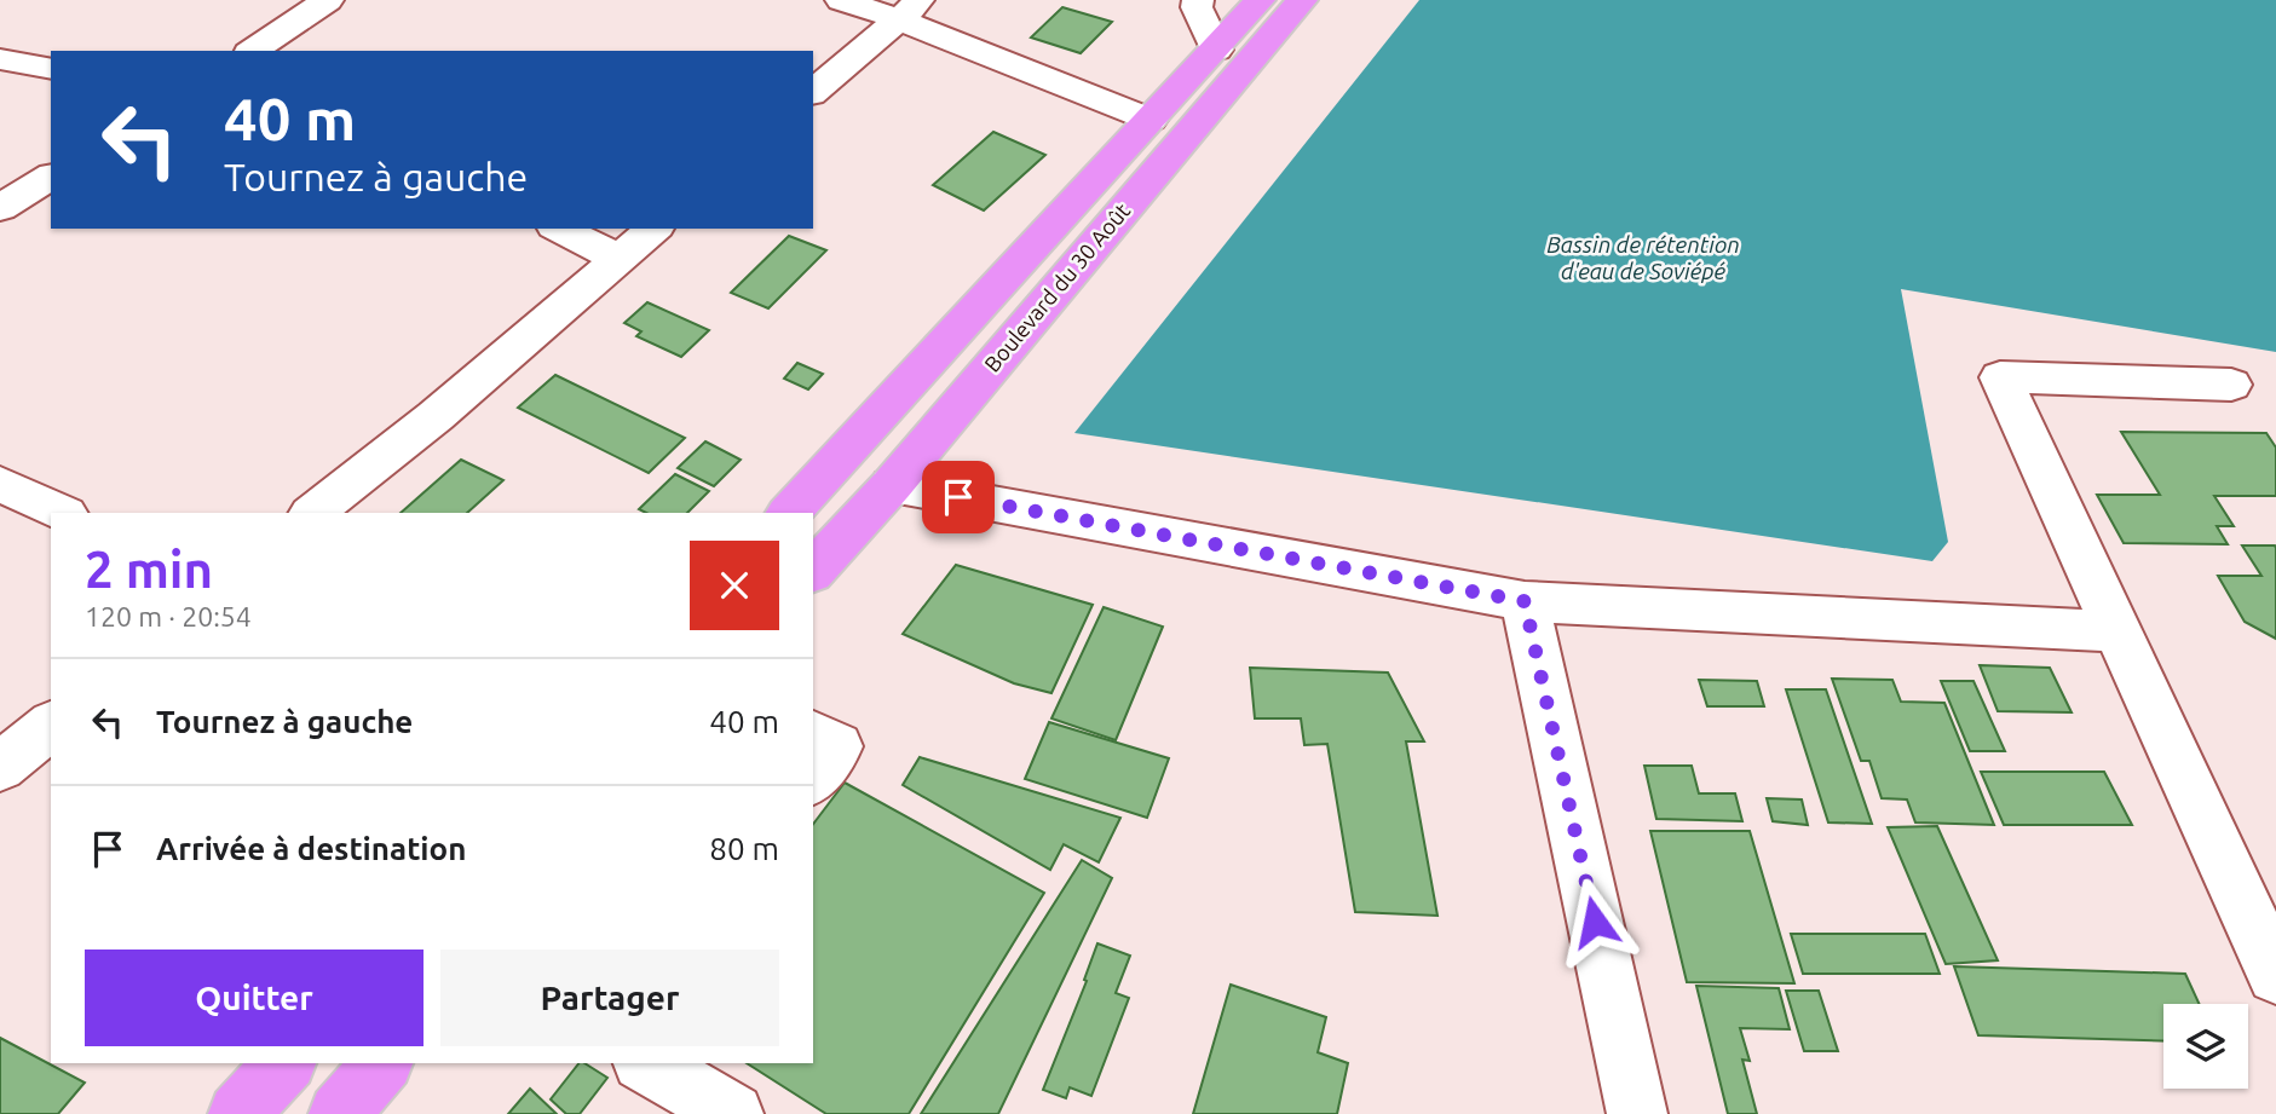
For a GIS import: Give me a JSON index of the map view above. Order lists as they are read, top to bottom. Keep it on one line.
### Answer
{"streets":{"highway":["Boulevard du 30 Août"]},"water":["Bassin de rétention d'eau de Soviépé"],"page":{"turn":["40 m","Tournez à gauche"],"heading":["2 min","120 m · 20:54"],"list":[{"name":"Tournez à gauche","value":"40 m"},{"name":"Arrivée à destination","value":"80 m"}],"buttons":["Quitter","Partager"]}}
